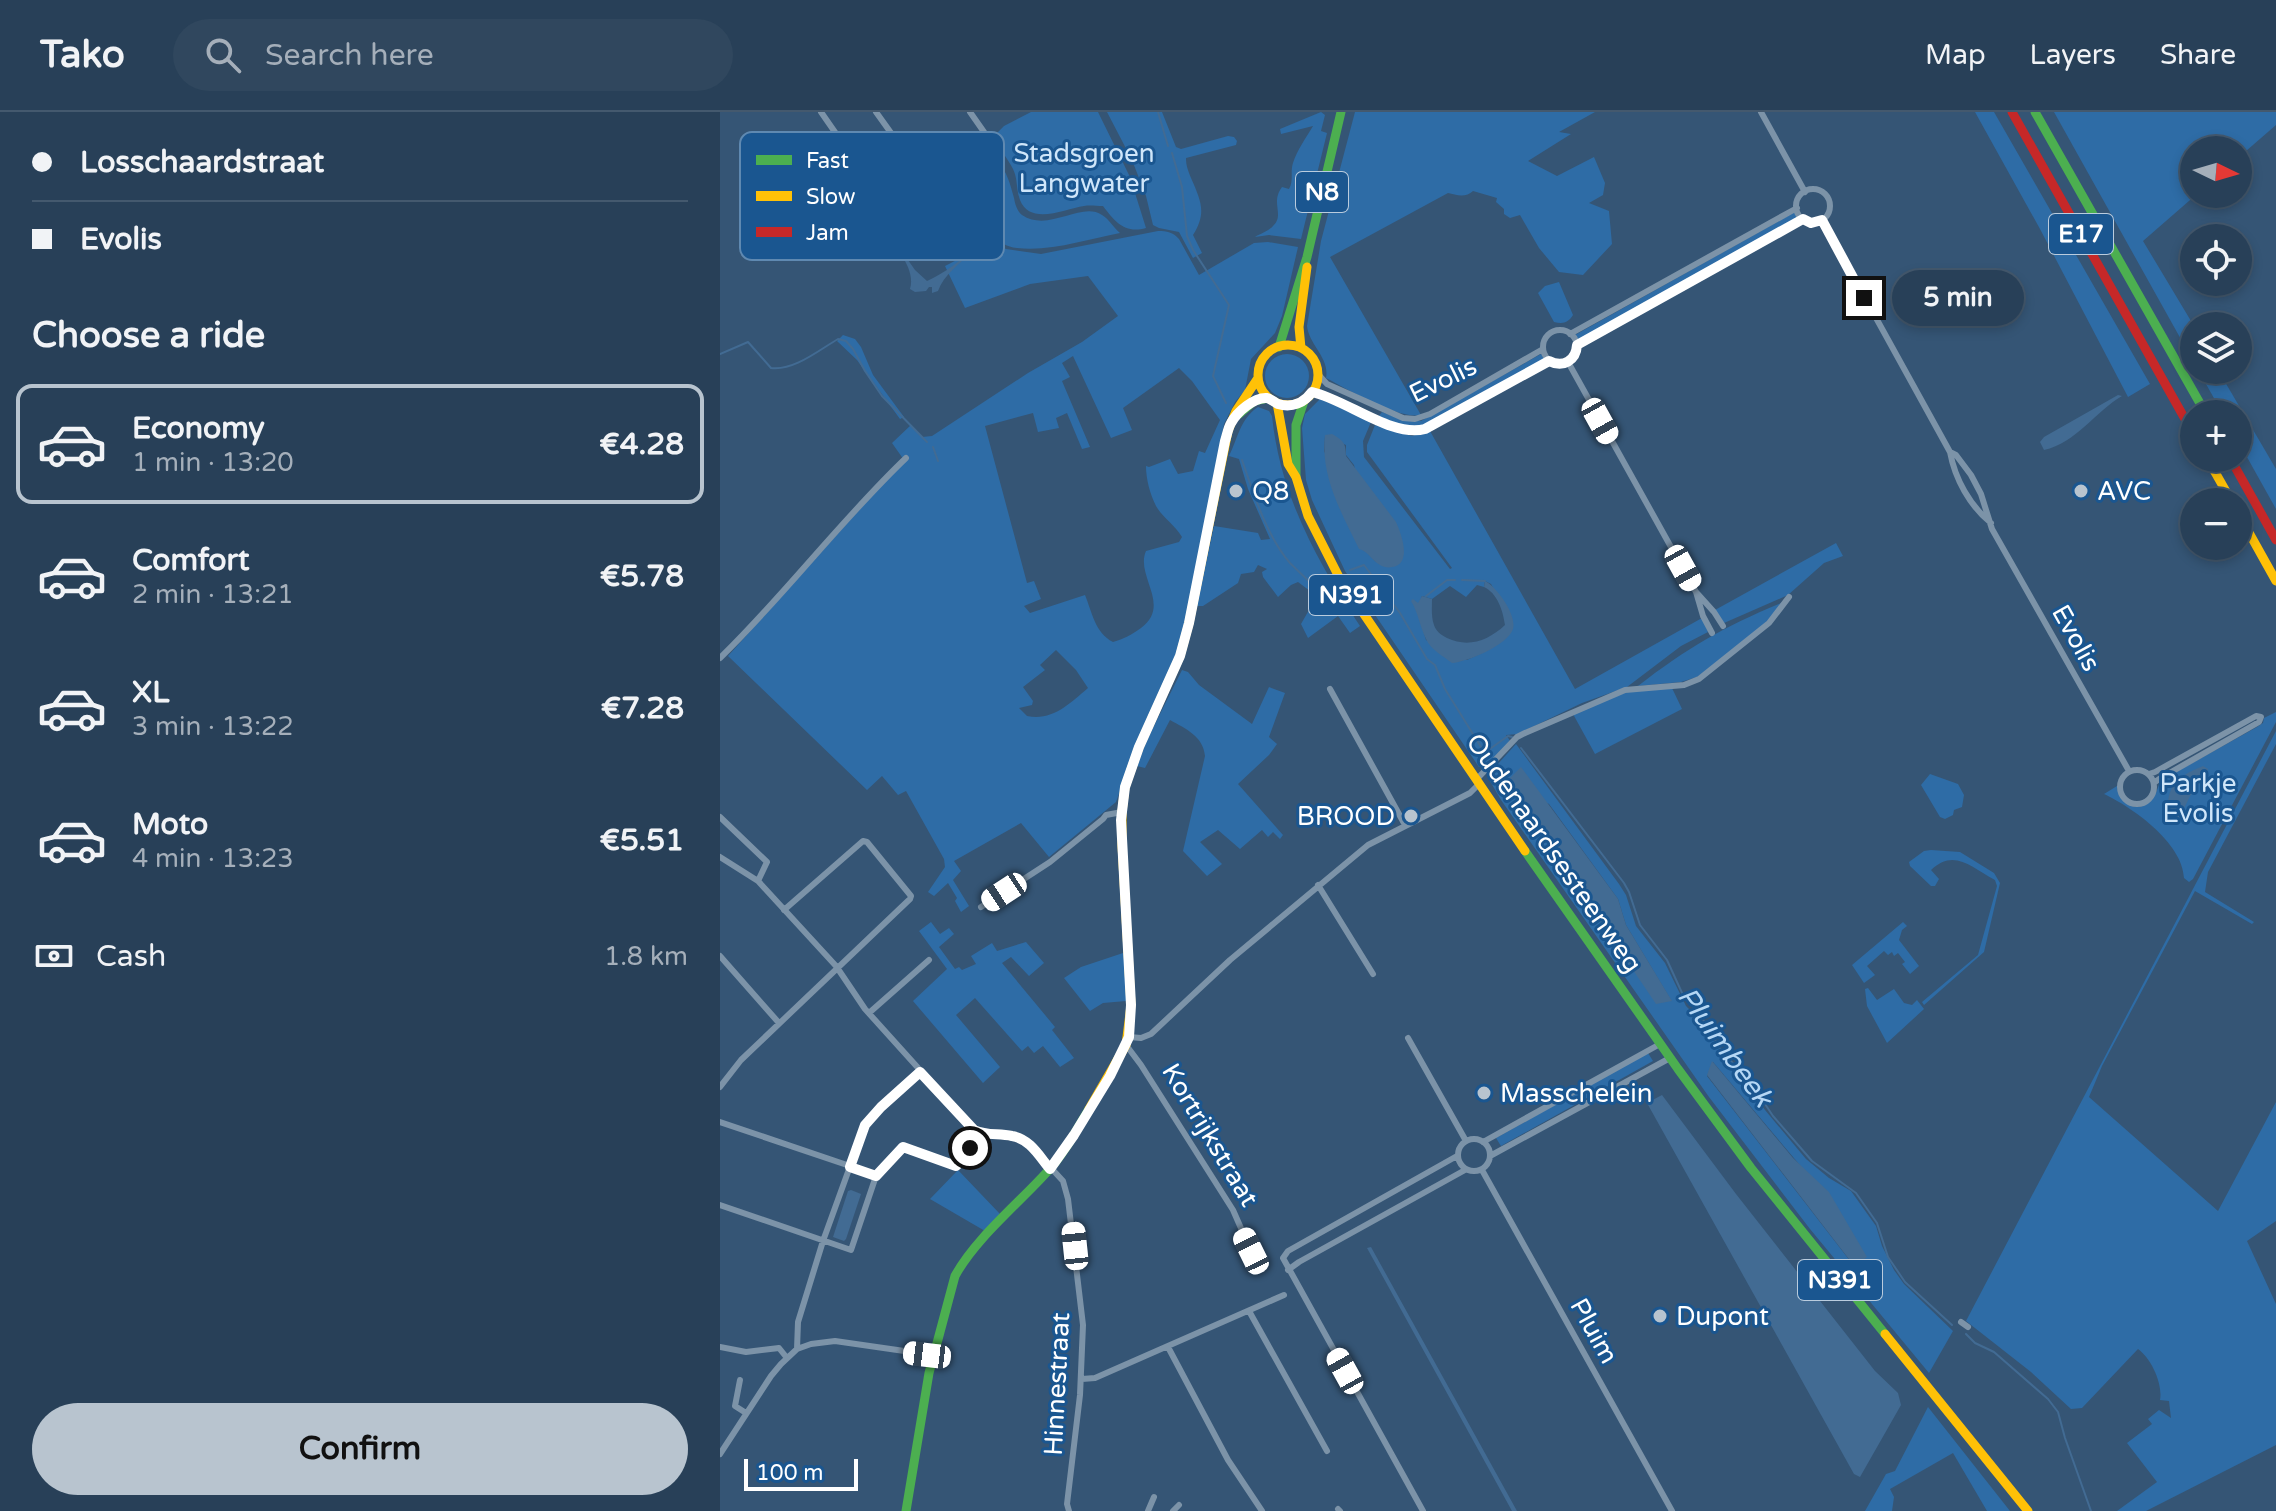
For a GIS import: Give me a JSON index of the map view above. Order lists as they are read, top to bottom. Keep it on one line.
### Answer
{"streets":{"main road":["N8","E17","N391","Oudenaardsesteenweg","Kortrijkstraat"],"street":["Evolis","Pluim","Hinnestraat"]},"crossings":[["N8","Evolis"],["N8","Oudenaardsesteenweg"],["N8","Kortrijkstraat"],["Evolis","Oudenaardsesteenweg"],["Evolis","Kortrijkstraat"],["Oudenaardsesteenweg","Kortrijkstraat"],["Kortrijkstraat","Hinnestraat"]],"water":["Pluimbeek"],"parks":["Stadsgroen Langwater","Parkje Evolis"],"places":["Q8","AVC","BROOD","Masschelein","Dupont"],"legend":["Fast","Slow","Jam"],"scale_bar":"100 m","north":"right","page":{"header":"Tako","search":"Search here","nav":["Map","Layers","Share"],"banner":["Losschaardstraat","Evolis"],"map_buttons":["+","−"],"bubble":"5 min","heading":"Choose a ride","list":[{"name":"Economy","note":"1 min · 13:20","value":"€4.28"},{"name":"Comfort","note":"2 min · 13:21","value":"€5.78"},{"name":"XL","note":"3 min · 13:22","value":"€7.28"},{"name":"Moto","note":"4 min · 13:23","value":"€5.51"}],"pay":["Cash","1.8 km"],"buttons":"Confirm","scale":"100 m"}}
